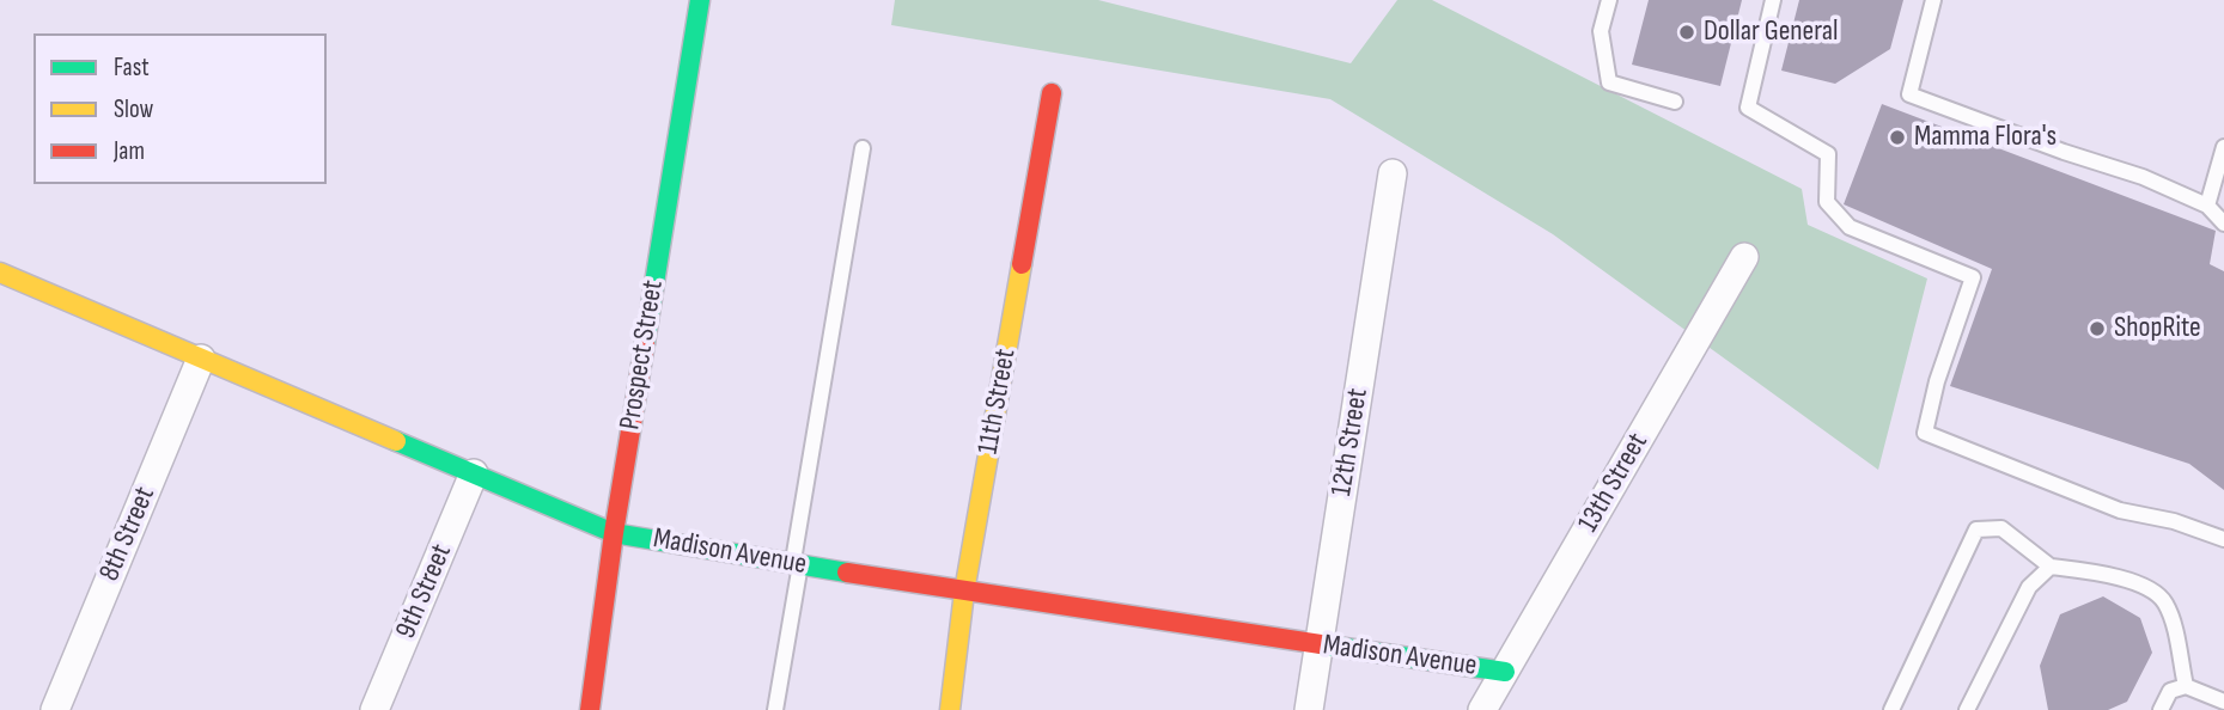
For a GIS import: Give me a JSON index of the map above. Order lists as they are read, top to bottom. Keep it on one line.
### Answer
{"streets":{"street":["Prospect Street","11th Street","12th Street","13th Street","8th Street","Madison Avenue","9th Street"]},"crossings":[["Prospect Street","Madison Avenue"],["11th Street","Madison Avenue"],["12th Street","Madison Avenue"],["13th Street","Madison Avenue"],["8th Street","Madison Avenue"],["Madison Avenue","9th Street"]],"places":["Dollar General","Mamma Flora's","ShopRite"],"legend":["Fast","Slow","Jam"]}
